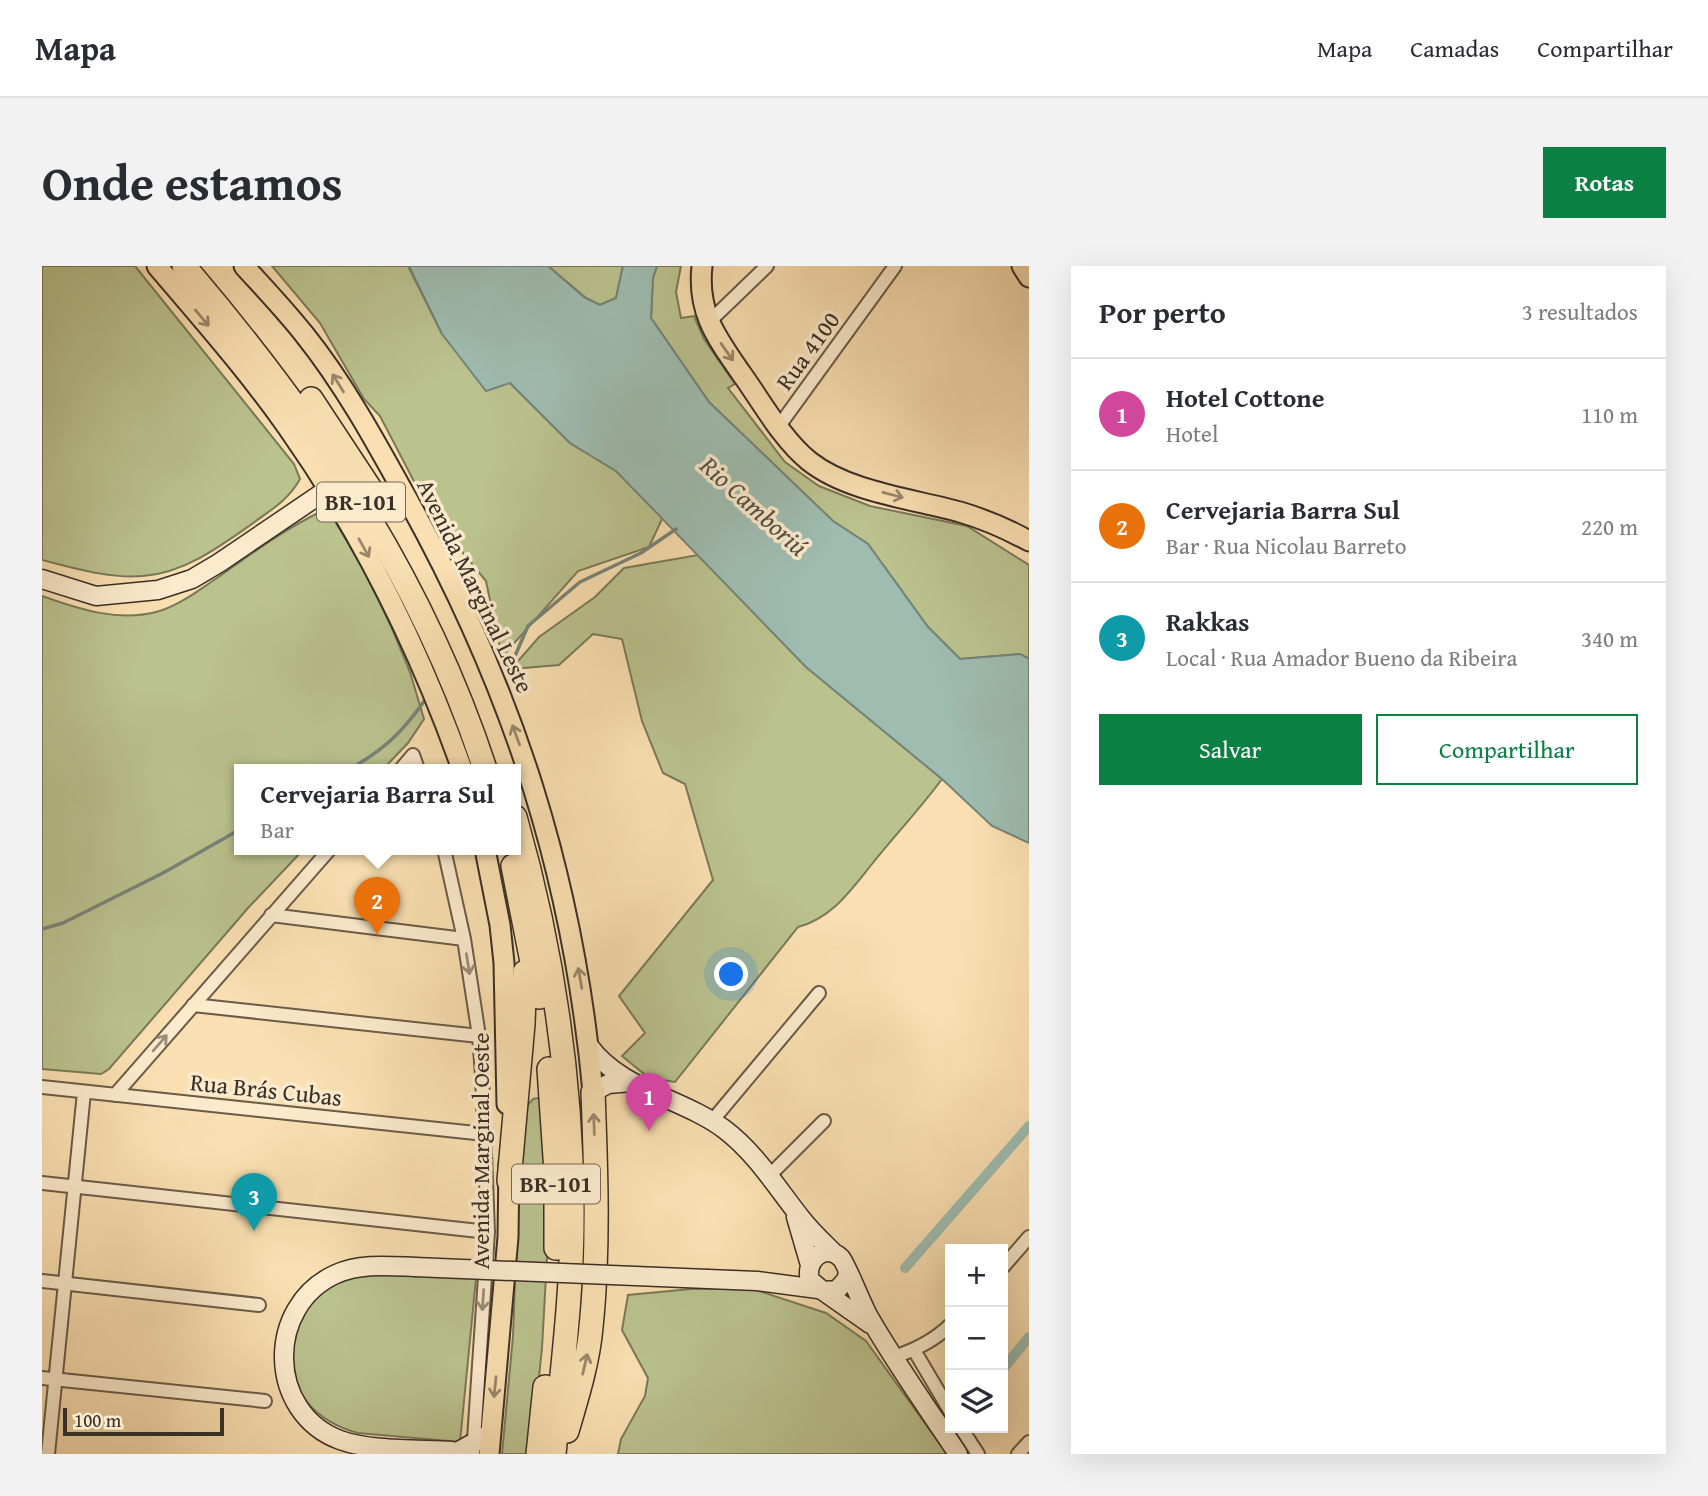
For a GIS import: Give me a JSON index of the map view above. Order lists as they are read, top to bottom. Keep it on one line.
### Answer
{"streets":{"highway":["BR-101"],"main road":["Avenida Marginal Leste","Avenida Marginal Oeste"],"street":["Rua 4100","Rua Brás Cubas"]},"one_way":["Avenida Marginal Oeste"],"water":["Rio Camboriú"],"scale_bar":"100 m","page":{"header":"Mapa","nav":["Mapa","Camadas","Compartilhar"],"title":"Onde estamos","buttons":["Rotas",["Salvar","Compartilhar"]],"heading":["Por perto","3 resultados"],"list":[{"mark":"1","name":"Hotel Cottone","note":"Hotel","value":"110 m"},{"mark":"2","name":"Cervejaria Barra Sul","note":"Bar · Rua Nicolau Barreto","value":"220 m"},{"mark":"3","name":"Rakkas","note":"Local · Rua Amador Bueno da Ribeira","value":"340 m"}],"popup":["Cervejaria Barra Sul","Bar"],"pins":["2","1","3"],"map_buttons":["+","−"],"scale":"100 m"}}
